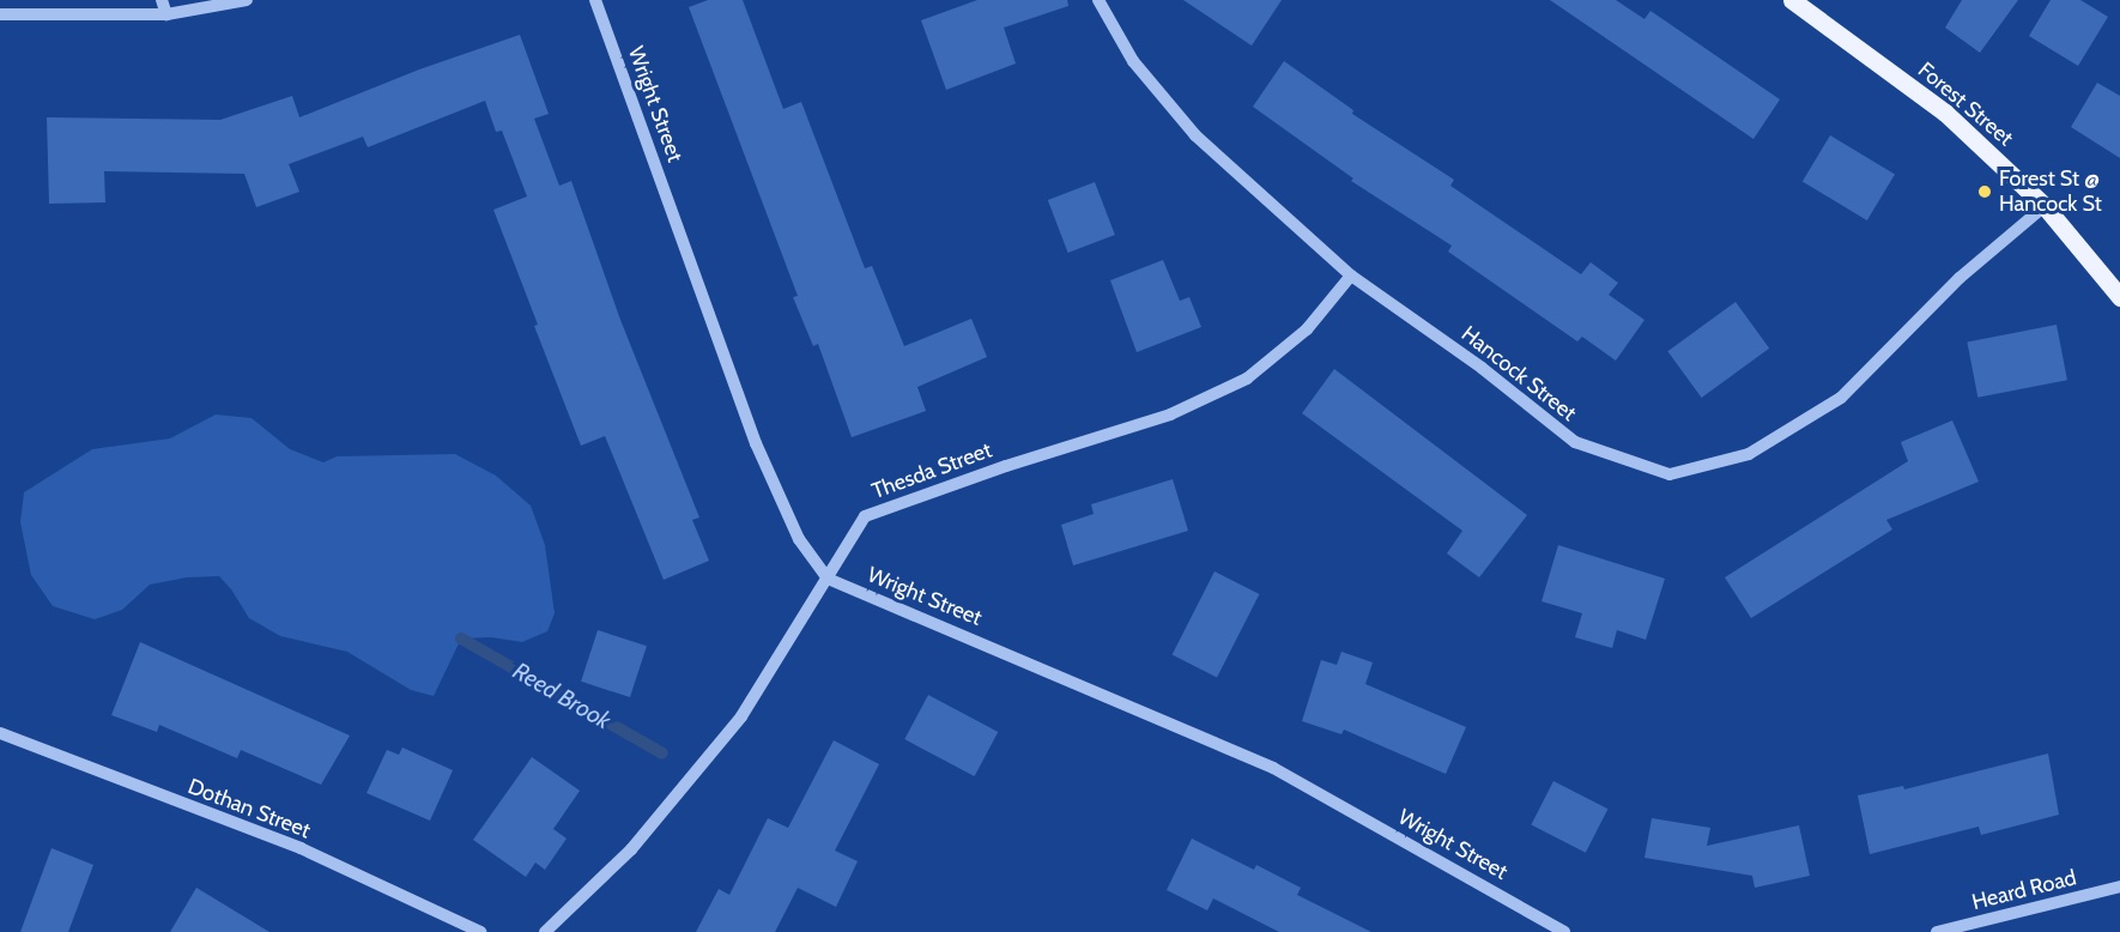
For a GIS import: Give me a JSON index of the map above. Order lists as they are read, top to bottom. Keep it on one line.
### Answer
{"streets":{"main road":["Forest Street"],"street":["Wright Street","Hancock Street","Thesda Street","Dothan Street","Heard Road"]},"crossings":[["Wright Street","Thesda Street"],["Forest Street","Hancock Street"],["Hancock Street","Thesda Street"]],"water":["Reed Brook"],"places":["Forest St @ Hancock St"]}
